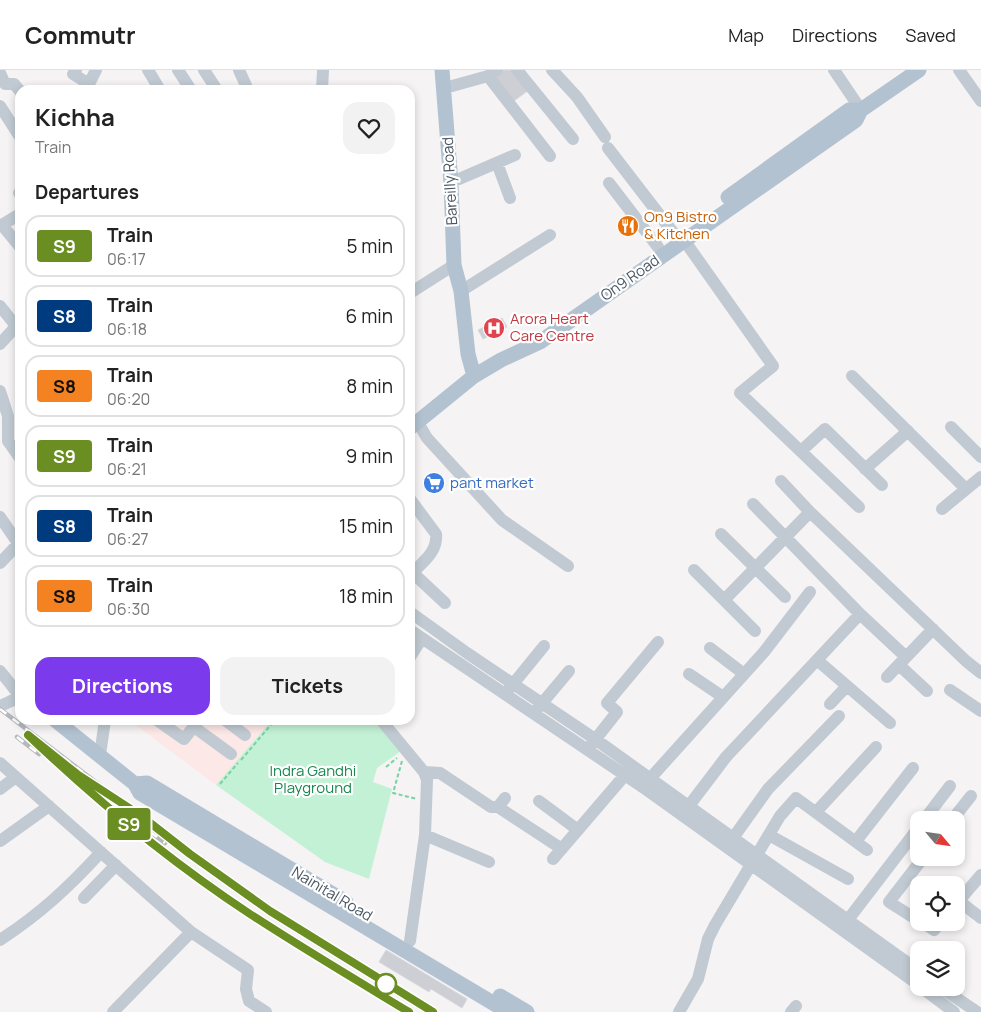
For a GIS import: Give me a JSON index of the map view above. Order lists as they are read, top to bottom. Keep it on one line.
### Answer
{"streets":{"main road":["Bareilly Road","On9 Road","Nainital Road"]},"crossings":[["Bareilly Road","On9 Road"]],"parks":["Indra Gandhi Playground"],"places":{"restaurant":["On9 Bistro & Kitchen"],"hospital":["Arora Heart Care Centre"],"supermarket":["pant market"]},"north":"bottom right","page":{"header":"Commutr","nav":["Map","Directions","Saved"],"on_map":"S9","heading":[["Kichha","Train"],"Departures"],"list":[{"mark":"S9","name":"Train","note":"06:17","value":"5 min"},{"mark":"S8","name":"Train","note":"06:18","value":"6 min"},{"mark":"S8","name":"Train","note":"06:20","value":"8 min"},{"mark":"S9","name":"Train","note":"06:21","value":"9 min"},{"mark":"S8","name":"Train","note":"06:27","value":"15 min"},{"mark":"S8","name":"Train","note":"06:30","value":"18 min"}],"buttons":["Directions","Tickets"]}}
